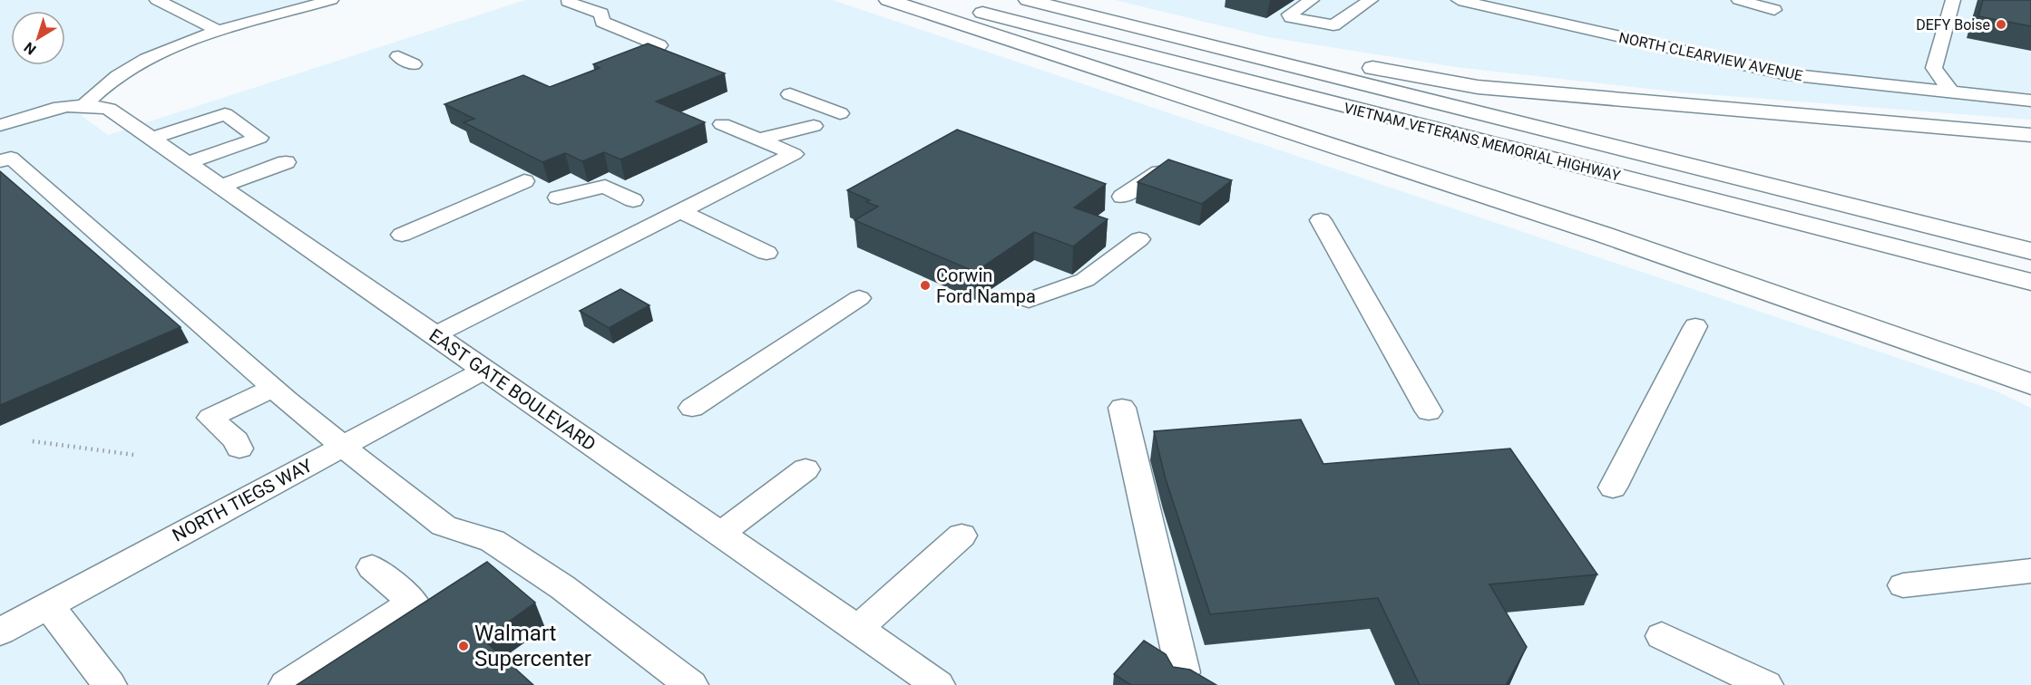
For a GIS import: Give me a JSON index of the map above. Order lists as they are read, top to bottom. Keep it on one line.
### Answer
{"streets":{"highway":["VIETNAM VETERANS MEMORIAL HIGHWAY"],"street":["NORTH CLEARVIEW AVENUE","EAST GATE BOULEVARD","NORTH TIEGS WAY"]},"crossings":[["EAST GATE BOULEVARD","NORTH TIEGS WAY"]],"places":["DEFY Boise","Corwin Ford Nampa","Walmart Supercenter"],"north":"bottom left"}
